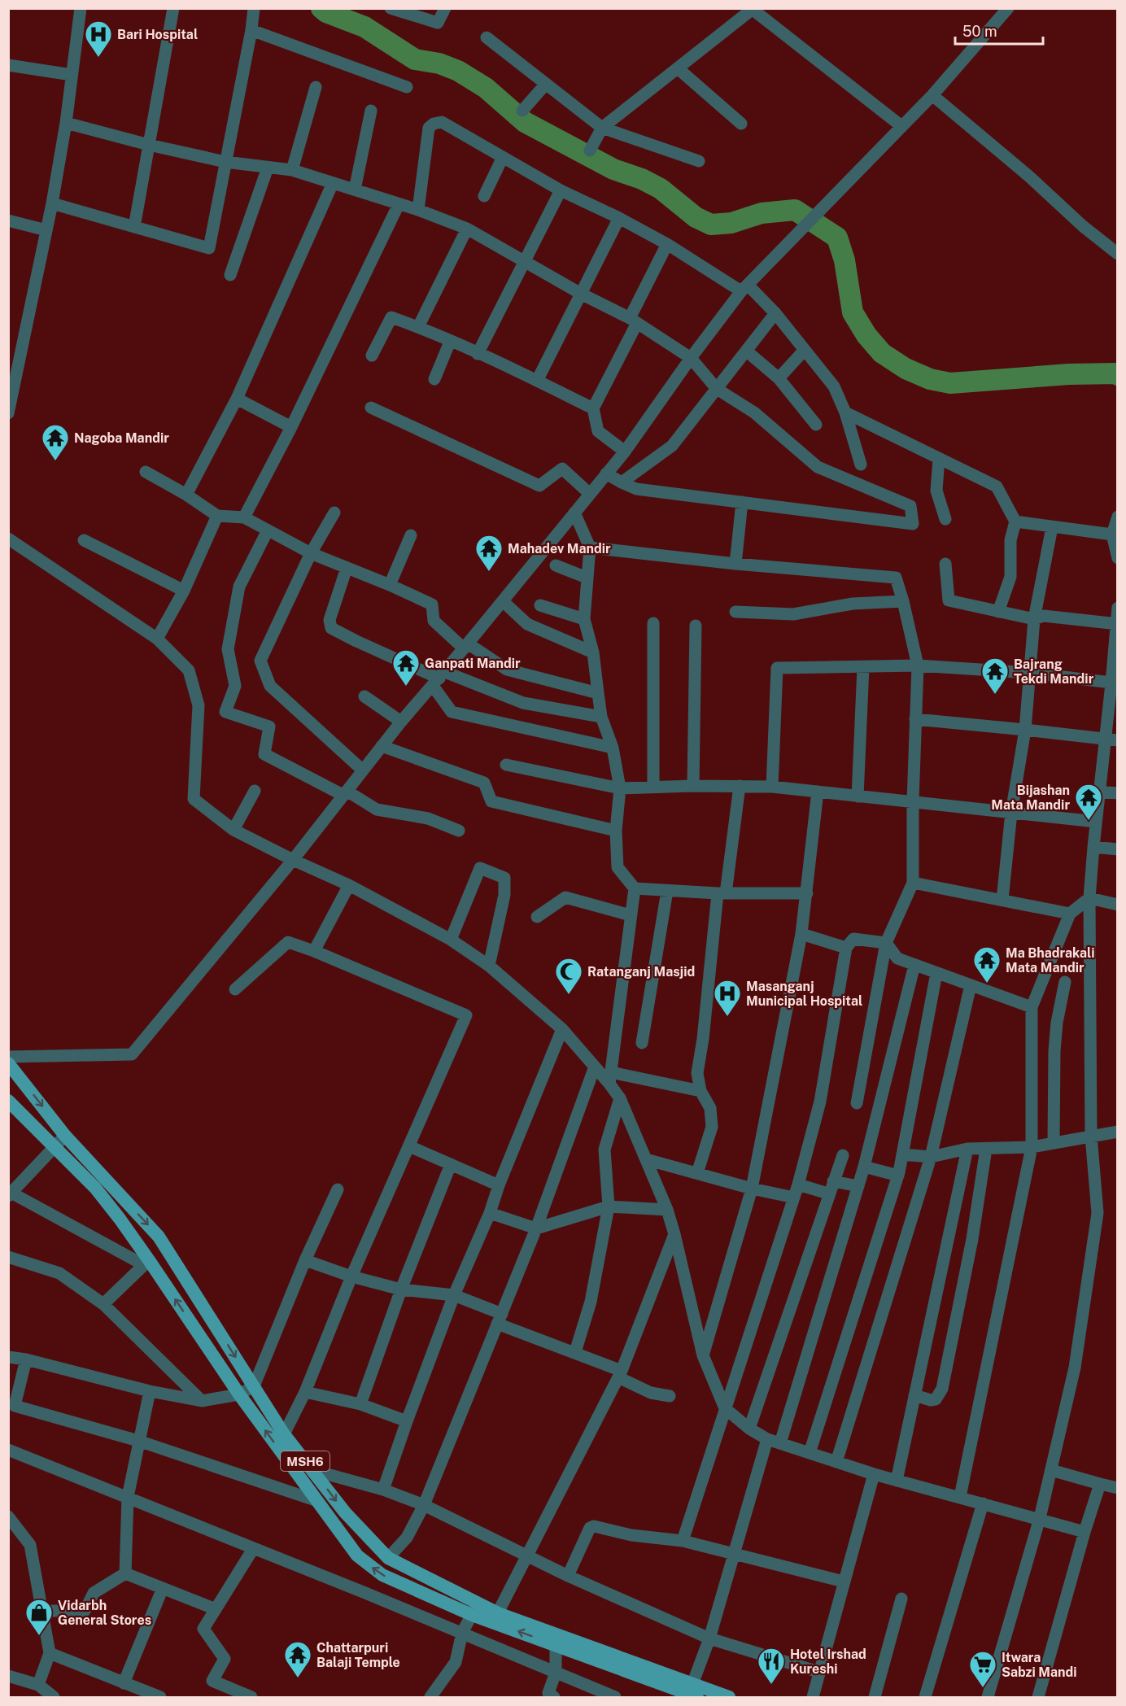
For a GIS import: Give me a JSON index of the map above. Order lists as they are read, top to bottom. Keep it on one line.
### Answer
{"streets":{"main road":["MSH6"]},"places":{"hospital":["Bari Hospital","Masanganj Municipal Hospital"],"temple":["Nagoba Mandir","Mahadev Mandir","Ganpati Mandir","Bajrang Tekdi Mandir","Bijashan Mata Mandir","Ma Bhadrakali Mata Mandir","Chattarpuri Balaji Temple"],"mosque":["Ratanganj Masjid"],"shop":["Vidarbh General Stores"],"restaurant":["Hotel Irshad Kureshi"],"supermarket":["Itwara Sabzi Mandi"]},"scale_bar":"50 m"}
